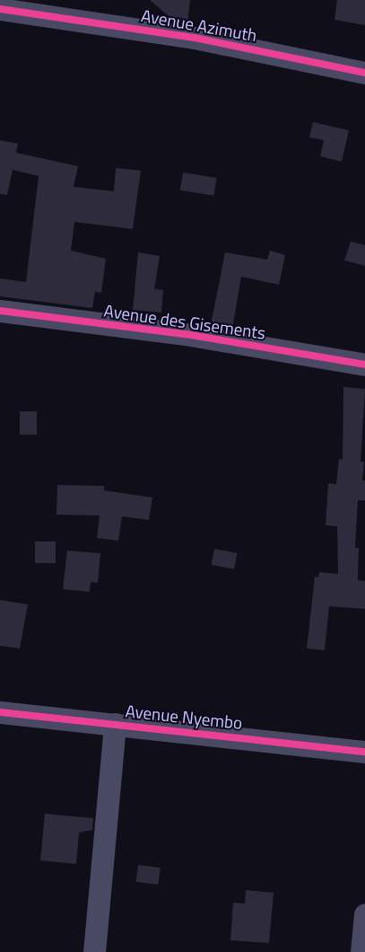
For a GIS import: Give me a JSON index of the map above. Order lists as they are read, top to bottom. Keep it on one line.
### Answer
{"streets":{"street":["Avenue Azimuth","Avenue des Gisements","Avenue Nyembo"]}}
